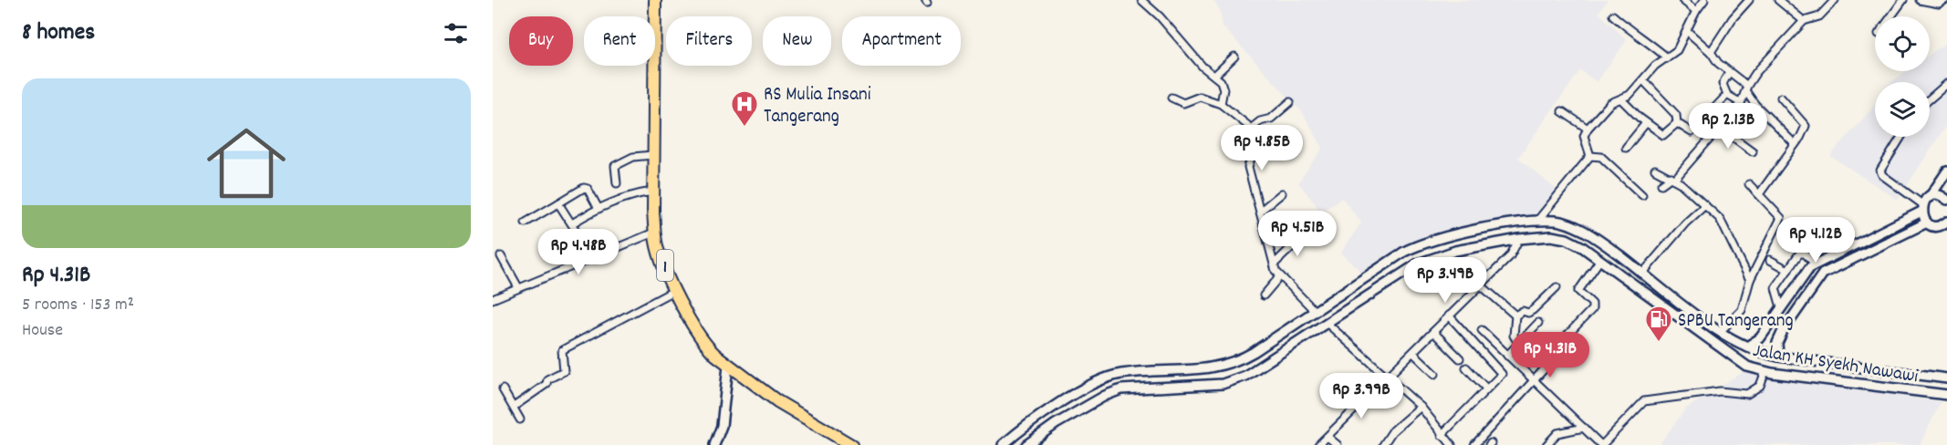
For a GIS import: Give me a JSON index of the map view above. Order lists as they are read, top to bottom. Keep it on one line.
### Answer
{"streets":{"highway":["1"],"main road":["Jalan KH Syekh Nawawi"]},"places":{"hospital":["RS Mulia Insani Tangerang"],"fuel station":["SPBU Tangerang"]},"page":{"heading":"8 homes","chip":["Buy","Rent","Filters","New","Apartment"],"list":[{"name":"Rp 4.31B","note":"5 rooms · 153 m² · House"}],"price":["Rp 2.13B","Rp 4.85B","Rp 4.51B","Rp 4.12B","Rp 4.48B","Rp 3.49B","Rp 4.31B","Rp 3.99B"]}}
